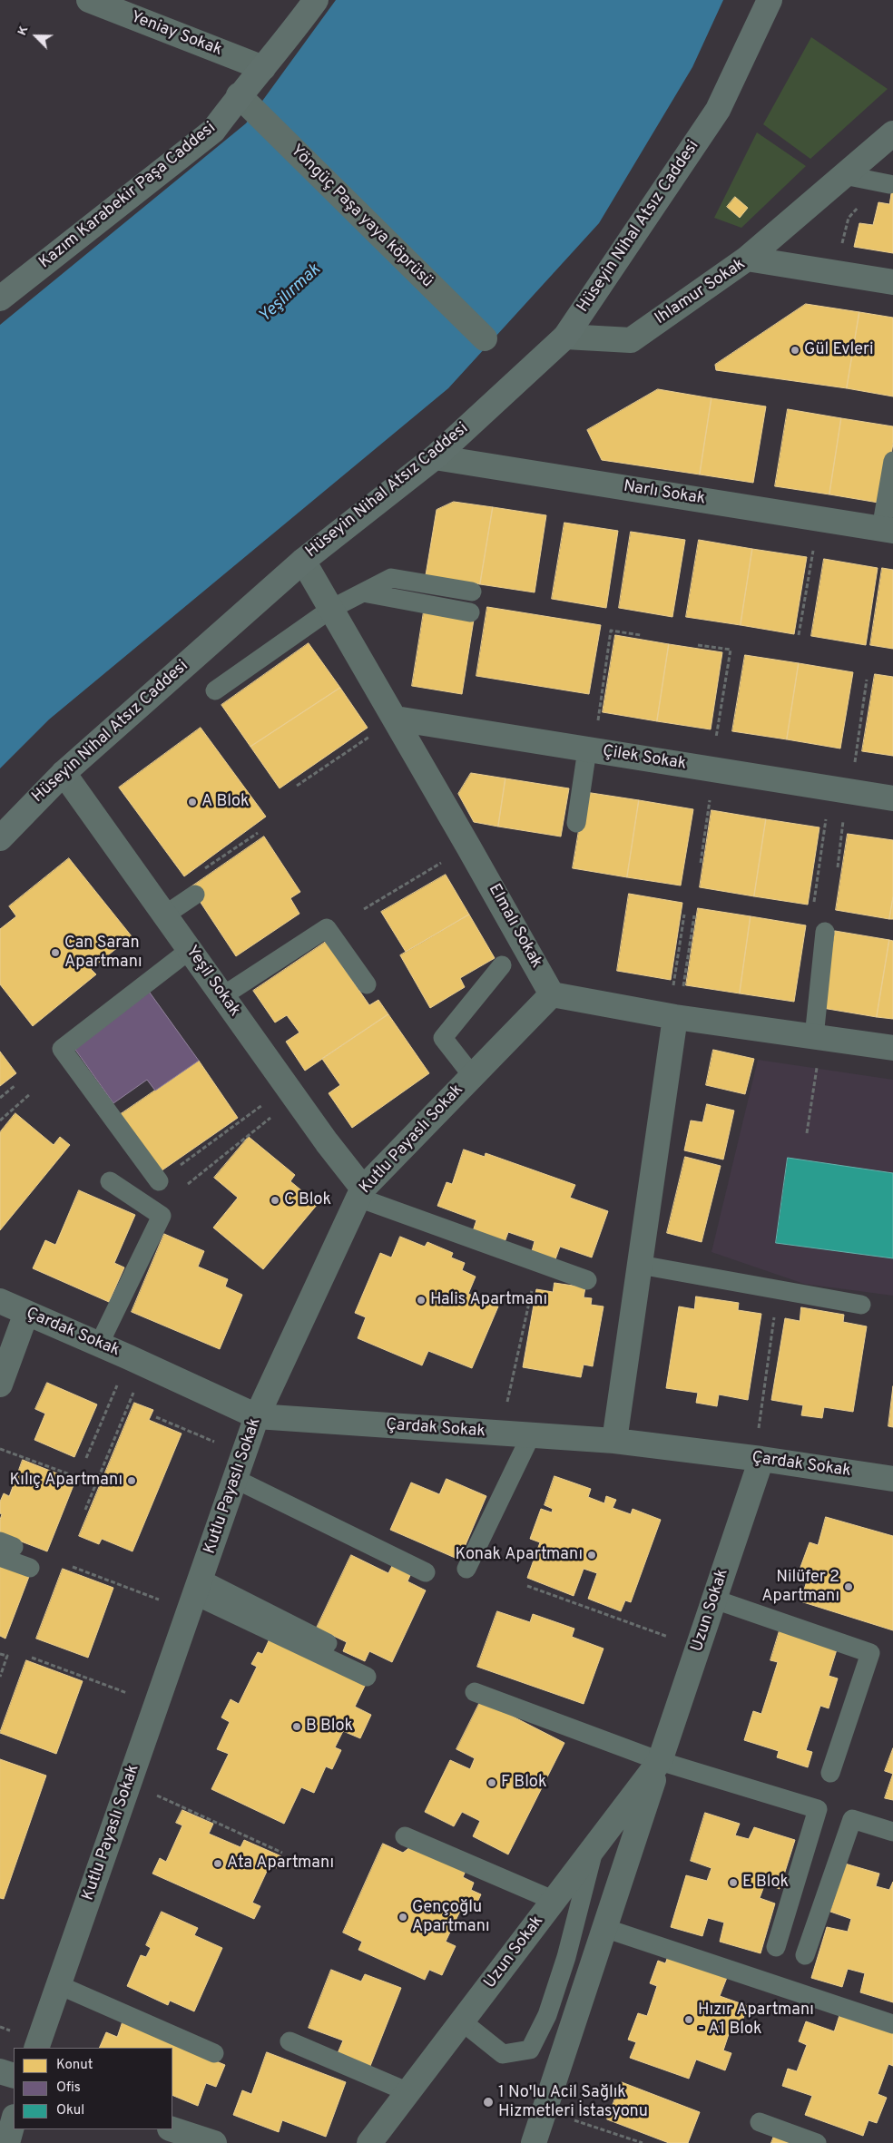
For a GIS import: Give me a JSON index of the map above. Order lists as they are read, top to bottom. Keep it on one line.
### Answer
{"streets":{"street":["Yeniay Sokak","Kazım Karabekir Paşa Caddesi","Yöngüç Paşa yaya köprüsü","Hüseyin Nihal Atsız Caddesi","Ihlamur Sokak","Narlı Sokak","Çilek Sokak","Elmalı Sokak","Yeşil Sokak","Kutlu Payaslı Sokak","Çardak Sokak","Uzun Sokak"]},"crossings":[["Yeniay Sokak","Kazım Karabekir Paşa Caddesi"],["Kazım Karabekir Paşa Caddesi","Yöngüç Paşa yaya köprüsü"],["Hüseyin Nihal Atsız Caddesi","Ihlamur Sokak"],["Hüseyin Nihal Atsız Caddesi","Narlı Sokak"],["Hüseyin Nihal Atsız Caddesi","Elmalı Sokak"],["Hüseyin Nihal Atsız Caddesi","Yeşil Sokak"],["Çilek Sokak","Elmalı Sokak"],["Elmalı Sokak","Kutlu Payaslı Sokak"],["Yeşil Sokak","Kutlu Payaslı Sokak"],["Kutlu Payaslı Sokak","Çardak Sokak"],["Çardak Sokak","Uzun Sokak"]],"water":["Yeşilırmak"],"places":["Gül Evleri","A Blok","Can Saran Apartmanı","C Blok","Halis Apartmanı","Kılıç Apartmanı","Konak Apartmanı","Nilüfer 2 Apartmanı","B Blok","F Blok","Ata Apartmanı","E Blok","Gençoğlu Apartmanı","Hızır Apartmanı - A1 Blok","1 No'lu Acil Sağlık Hizmetleri İstasyonu"],"legend":["Konut","Ofis","Okul"],"north":"top left"}
